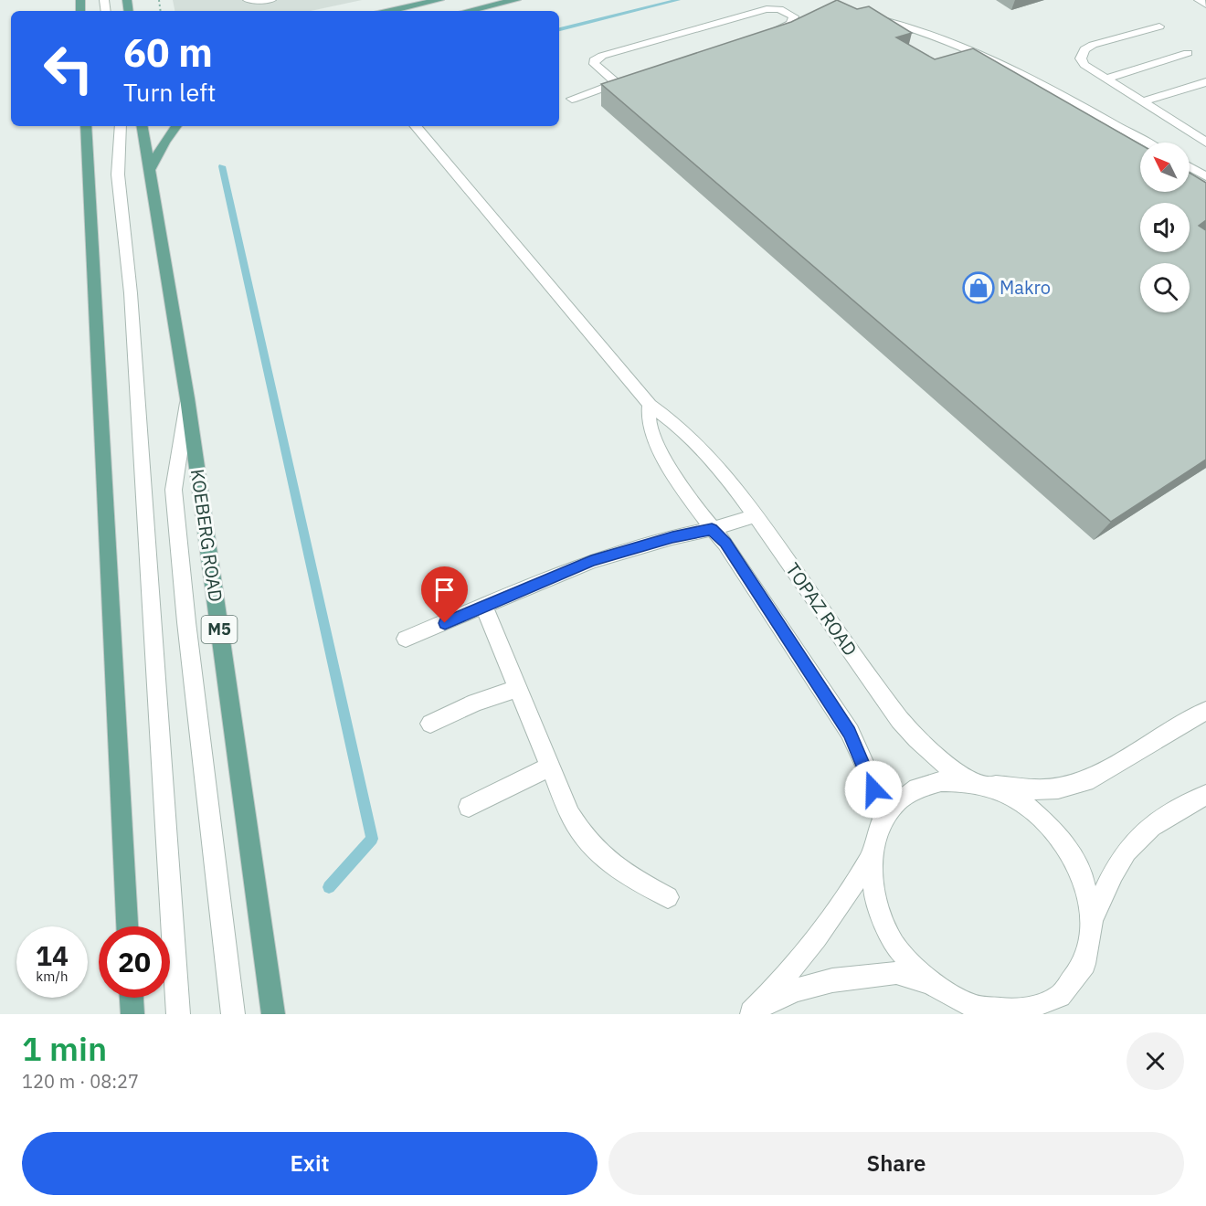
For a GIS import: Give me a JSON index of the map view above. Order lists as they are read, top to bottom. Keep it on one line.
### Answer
{"streets":{"main road":["KOEBERG ROAD","M5"],"street":["TOPAZ ROAD"]},"places":{"shop":["Makro"]},"north":"top left","page":{"turn":["60 m","Turn left"],"speed":"14 km/h","limit":"20","heading":["1 min","120 m · 08:27"],"buttons":["Exit","Share"]}}
